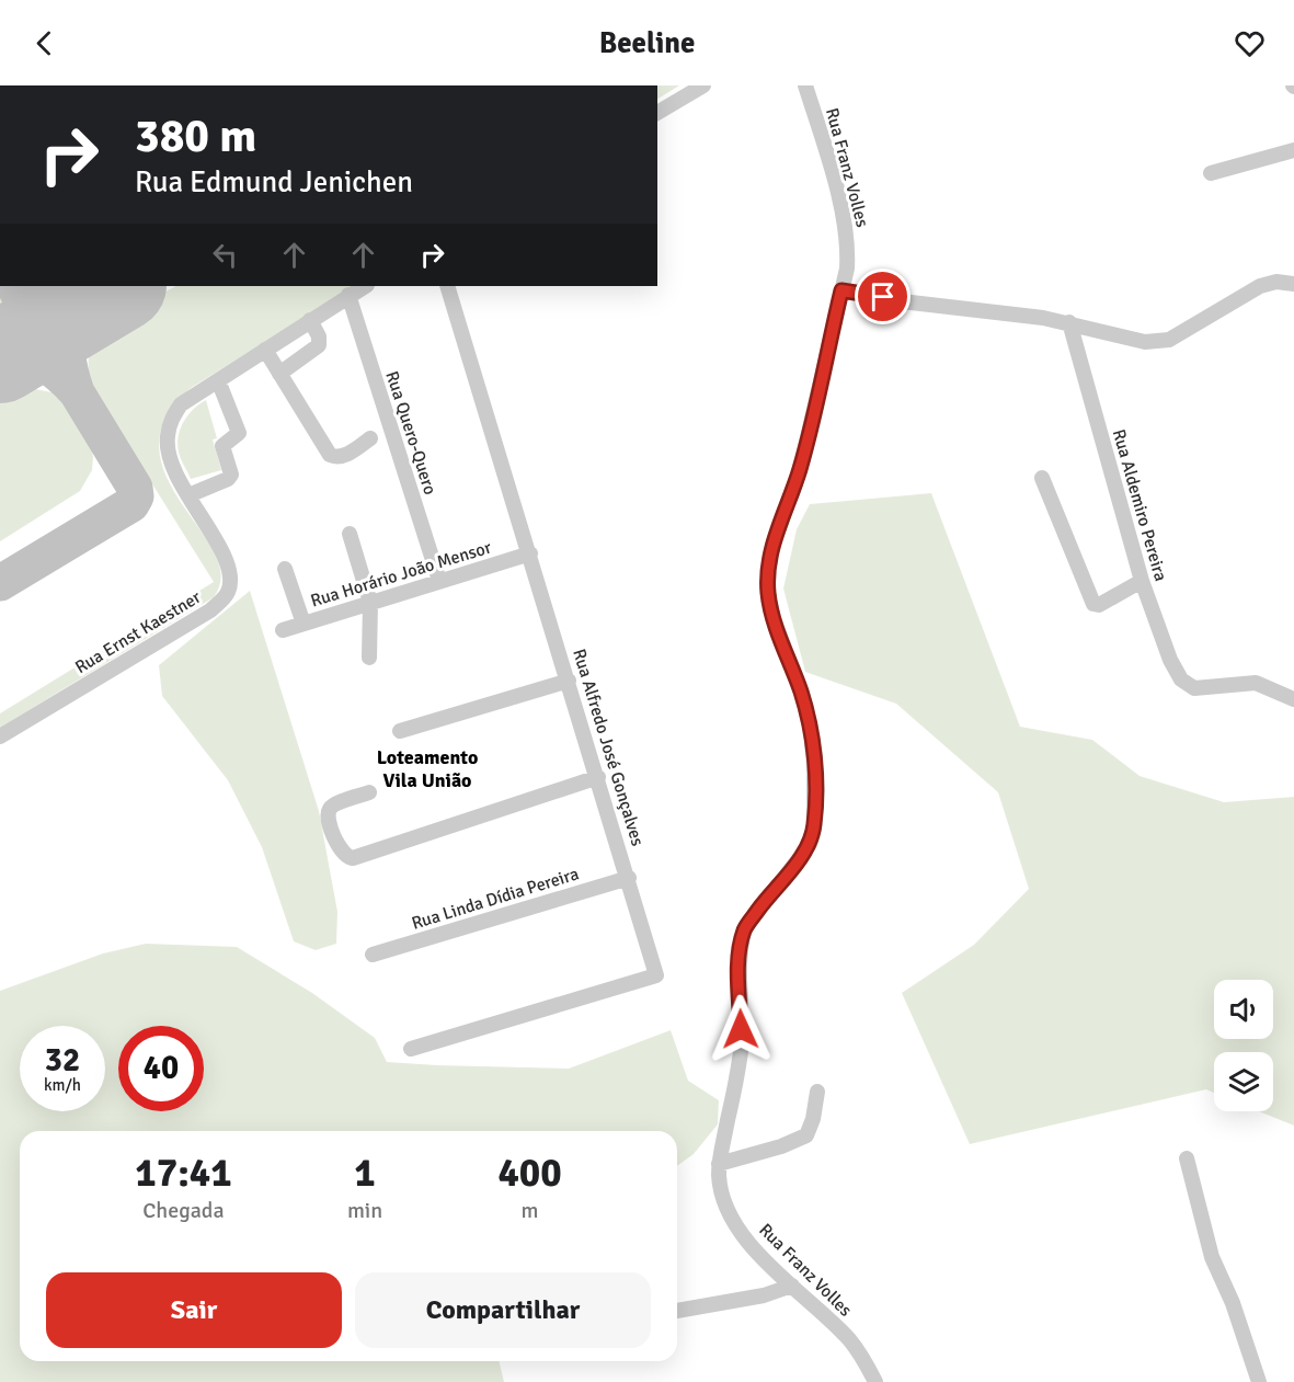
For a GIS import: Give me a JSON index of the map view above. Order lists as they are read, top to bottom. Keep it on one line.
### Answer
{"streets":{"street":["Rua Franz Volles","Rua Quero-Quero","Rua Aldemiro Pereira","Rua Horário João Mensor","Rua Ernst Kaestner","Rua Alfredo José Gonçalves","Rua Linda Dídia Pereira"]},"crossings":[["Rua Quero-Quero","Rua Horário João Mensor"],["Rua Quero-Quero","Rua Ernst Kaestner"],["Rua Horário João Mensor","Rua Alfredo José Gonçalves"],["Rua Alfredo José Gonçalves","Rua Linda Dídia Pereira"]],"districts":["Loteamento Vila União"],"page":{"header":"Beeline","turn":["380 m","Rua Edmund Jenichen"],"speed":"32 km/h","limit":"40","eta":["17:41","Chegada","1","min","400","m"],"buttons":["Sair","Compartilhar"]}}
